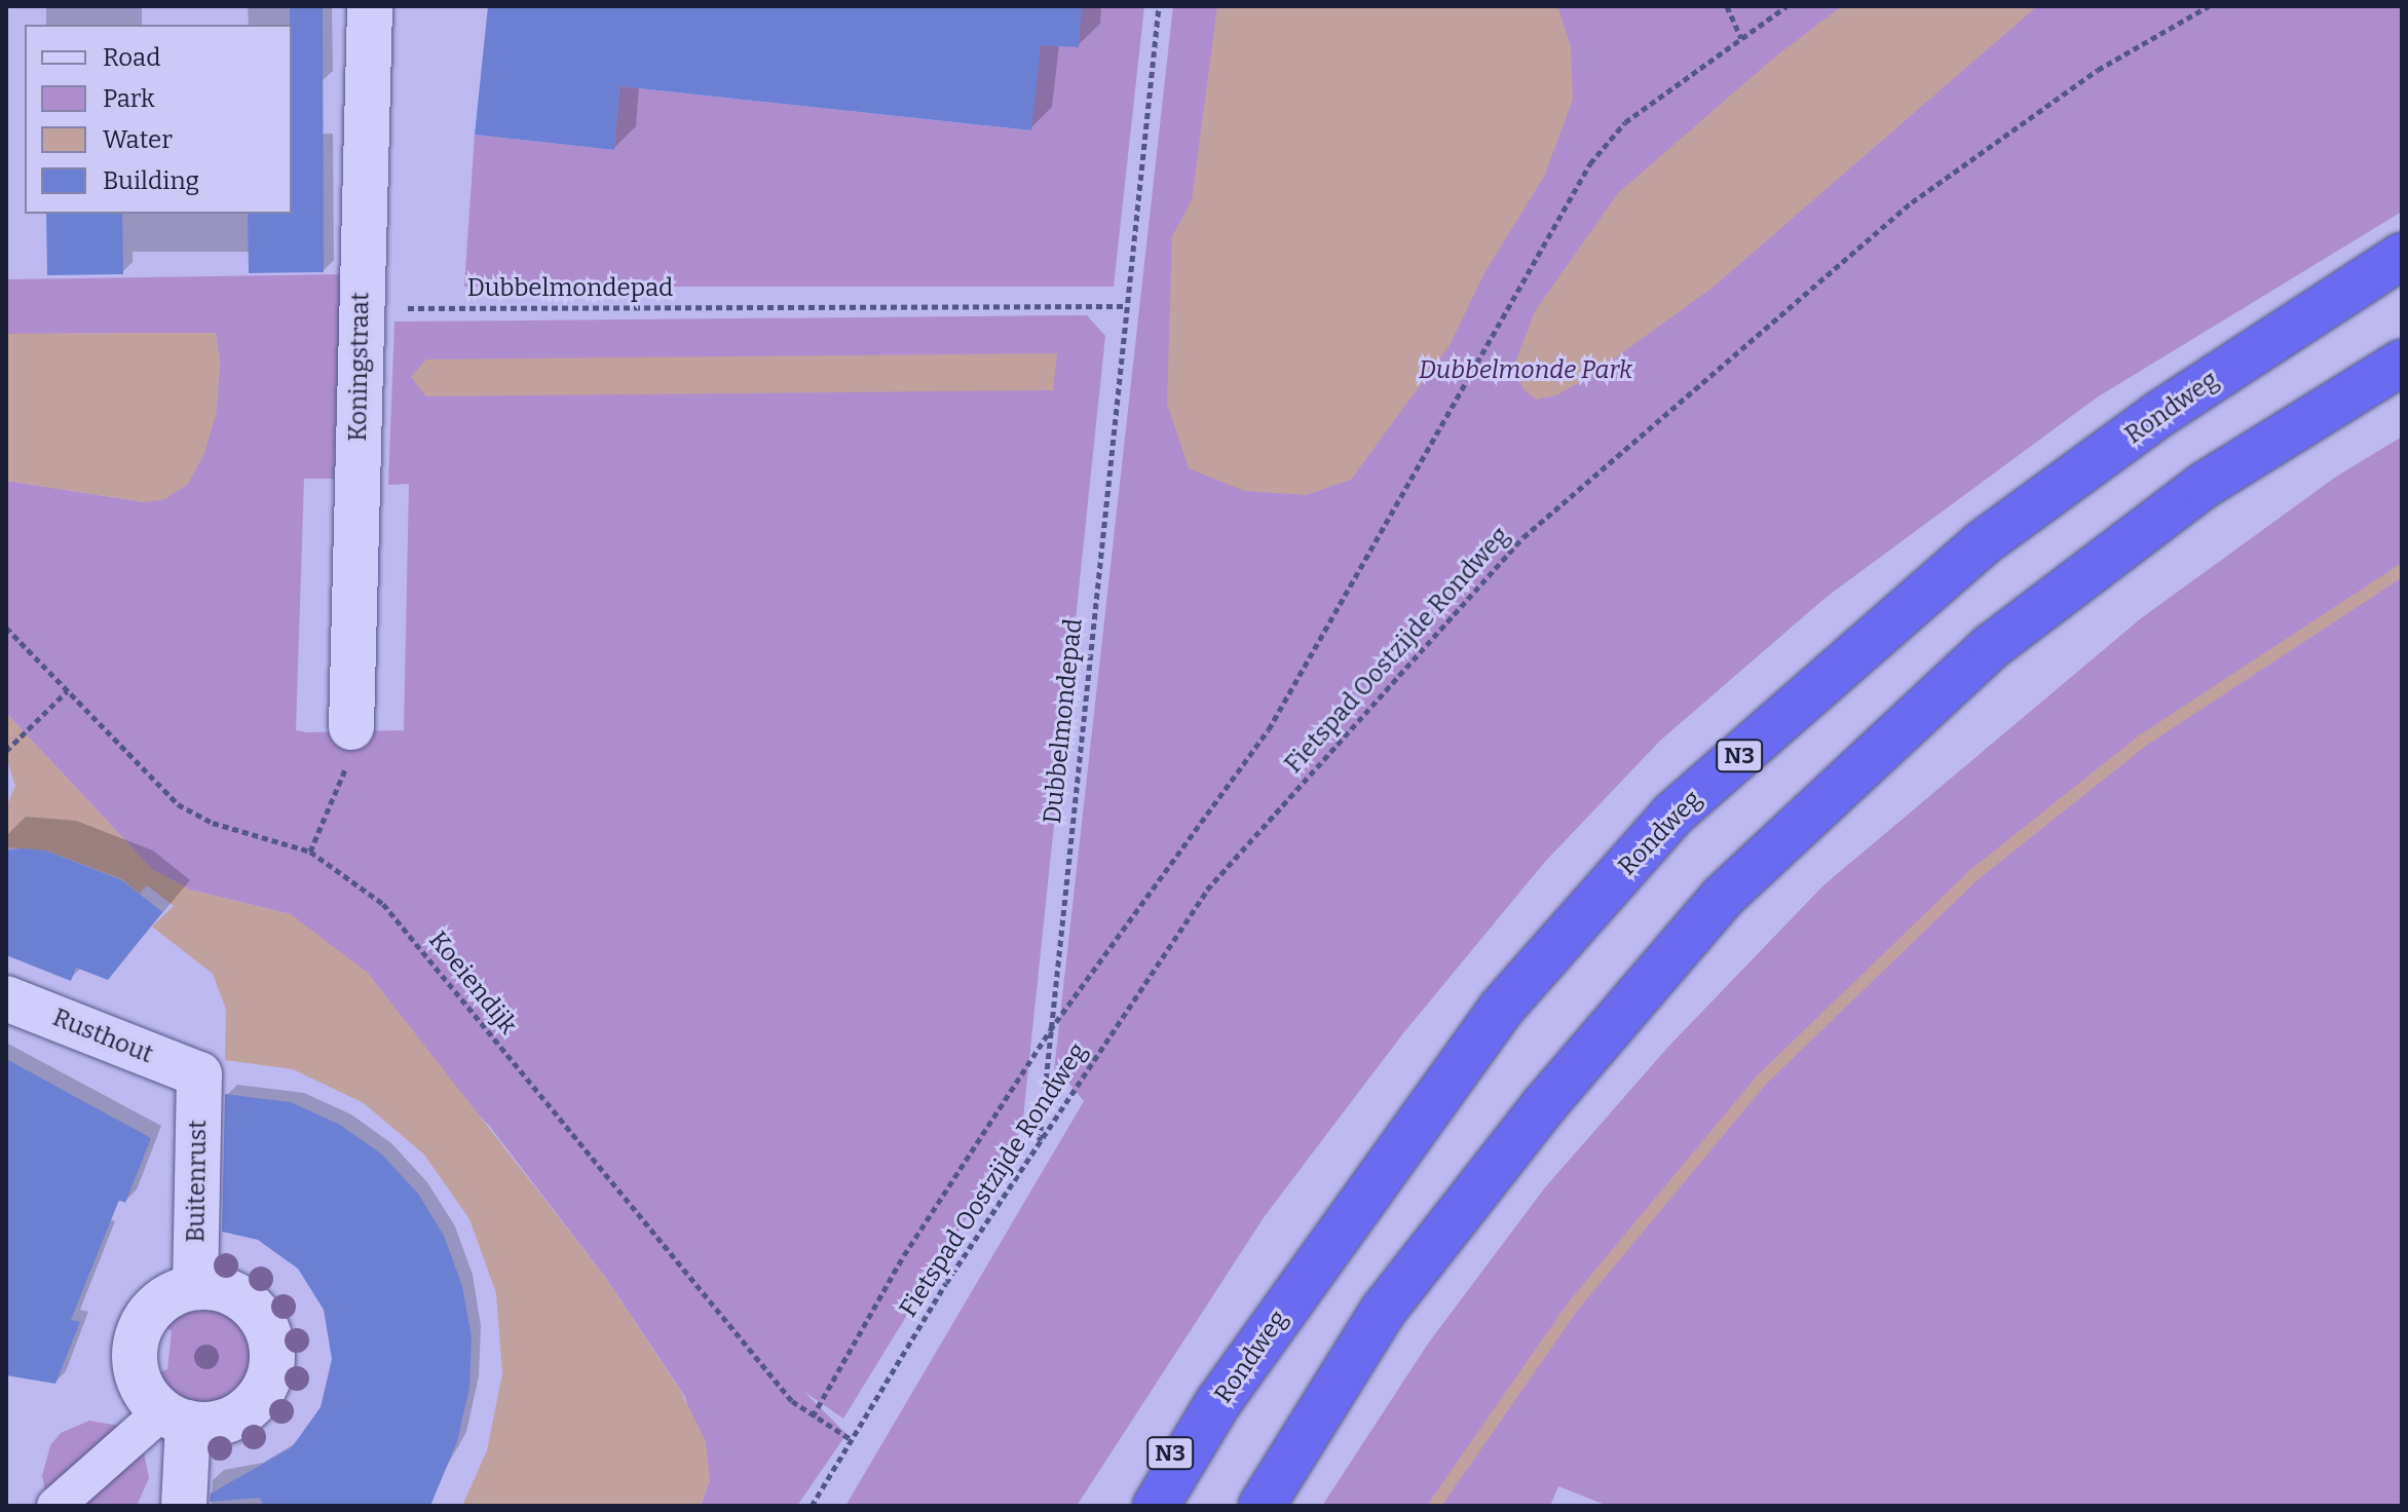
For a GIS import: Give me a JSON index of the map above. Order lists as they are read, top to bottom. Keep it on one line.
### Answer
{"streets":{"highway":["Rondweg","N3"],"street":["Koningstraat","Rusthout","Buitenrust"],"path":["Dubbelmondepad","Fietspad Oostzijde Rondweg","Koeiendijk"]},"crossings":[["Dubbelmondepad","Koningstraat"],["Dubbelmondepad","Fietspad Oostzijde Rondweg"],["Rondweg","N3"],["Fietspad Oostzijde Rondweg","Koeiendijk"],["Rusthout","Buitenrust"]],"parks":["Dubbelmonde Park"],"legend":["Road","Park","Water","Building"]}
